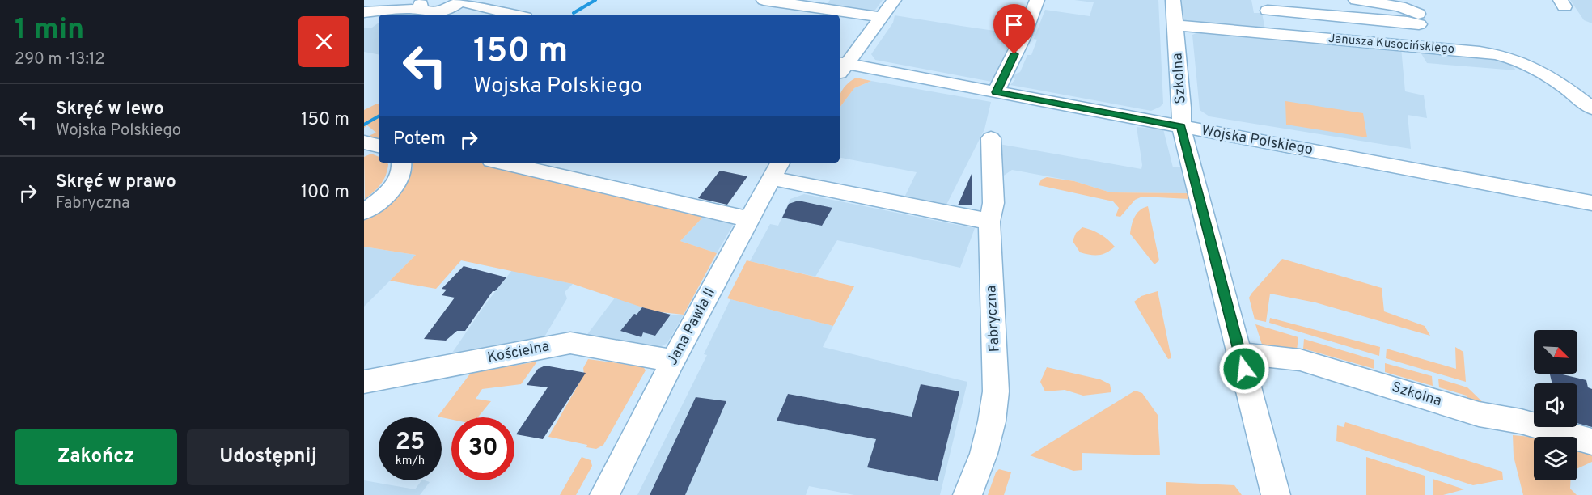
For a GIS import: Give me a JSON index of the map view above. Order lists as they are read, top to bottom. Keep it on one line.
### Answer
{"streets":{"street":["Janusza Kusocińskiego","Szkolna","Wojska Polskiego","Fabryczna","Jana Pawła II","Kościelna"]},"crossings":[["Janusza Kusocińskiego","Szkolna"],["Szkolna","Wojska Polskiego"],["Jana Pawła II","Kościelna"]],"north":"bottom right","page":{"heading":["1 min","290 m · 13:12"],"turn":["150 m","Wojska Polskiego"],"list":[{"name":"Skręć w lewo","note":"Wojska Polskiego","value":"150 m"},{"name":"Skręć w prawo","note":"Fabryczna","value":"100 m"}],"then":"Potem","speed":"25 km/h","limit":"30","buttons":["Zakończ","Udostępnij"]}}
